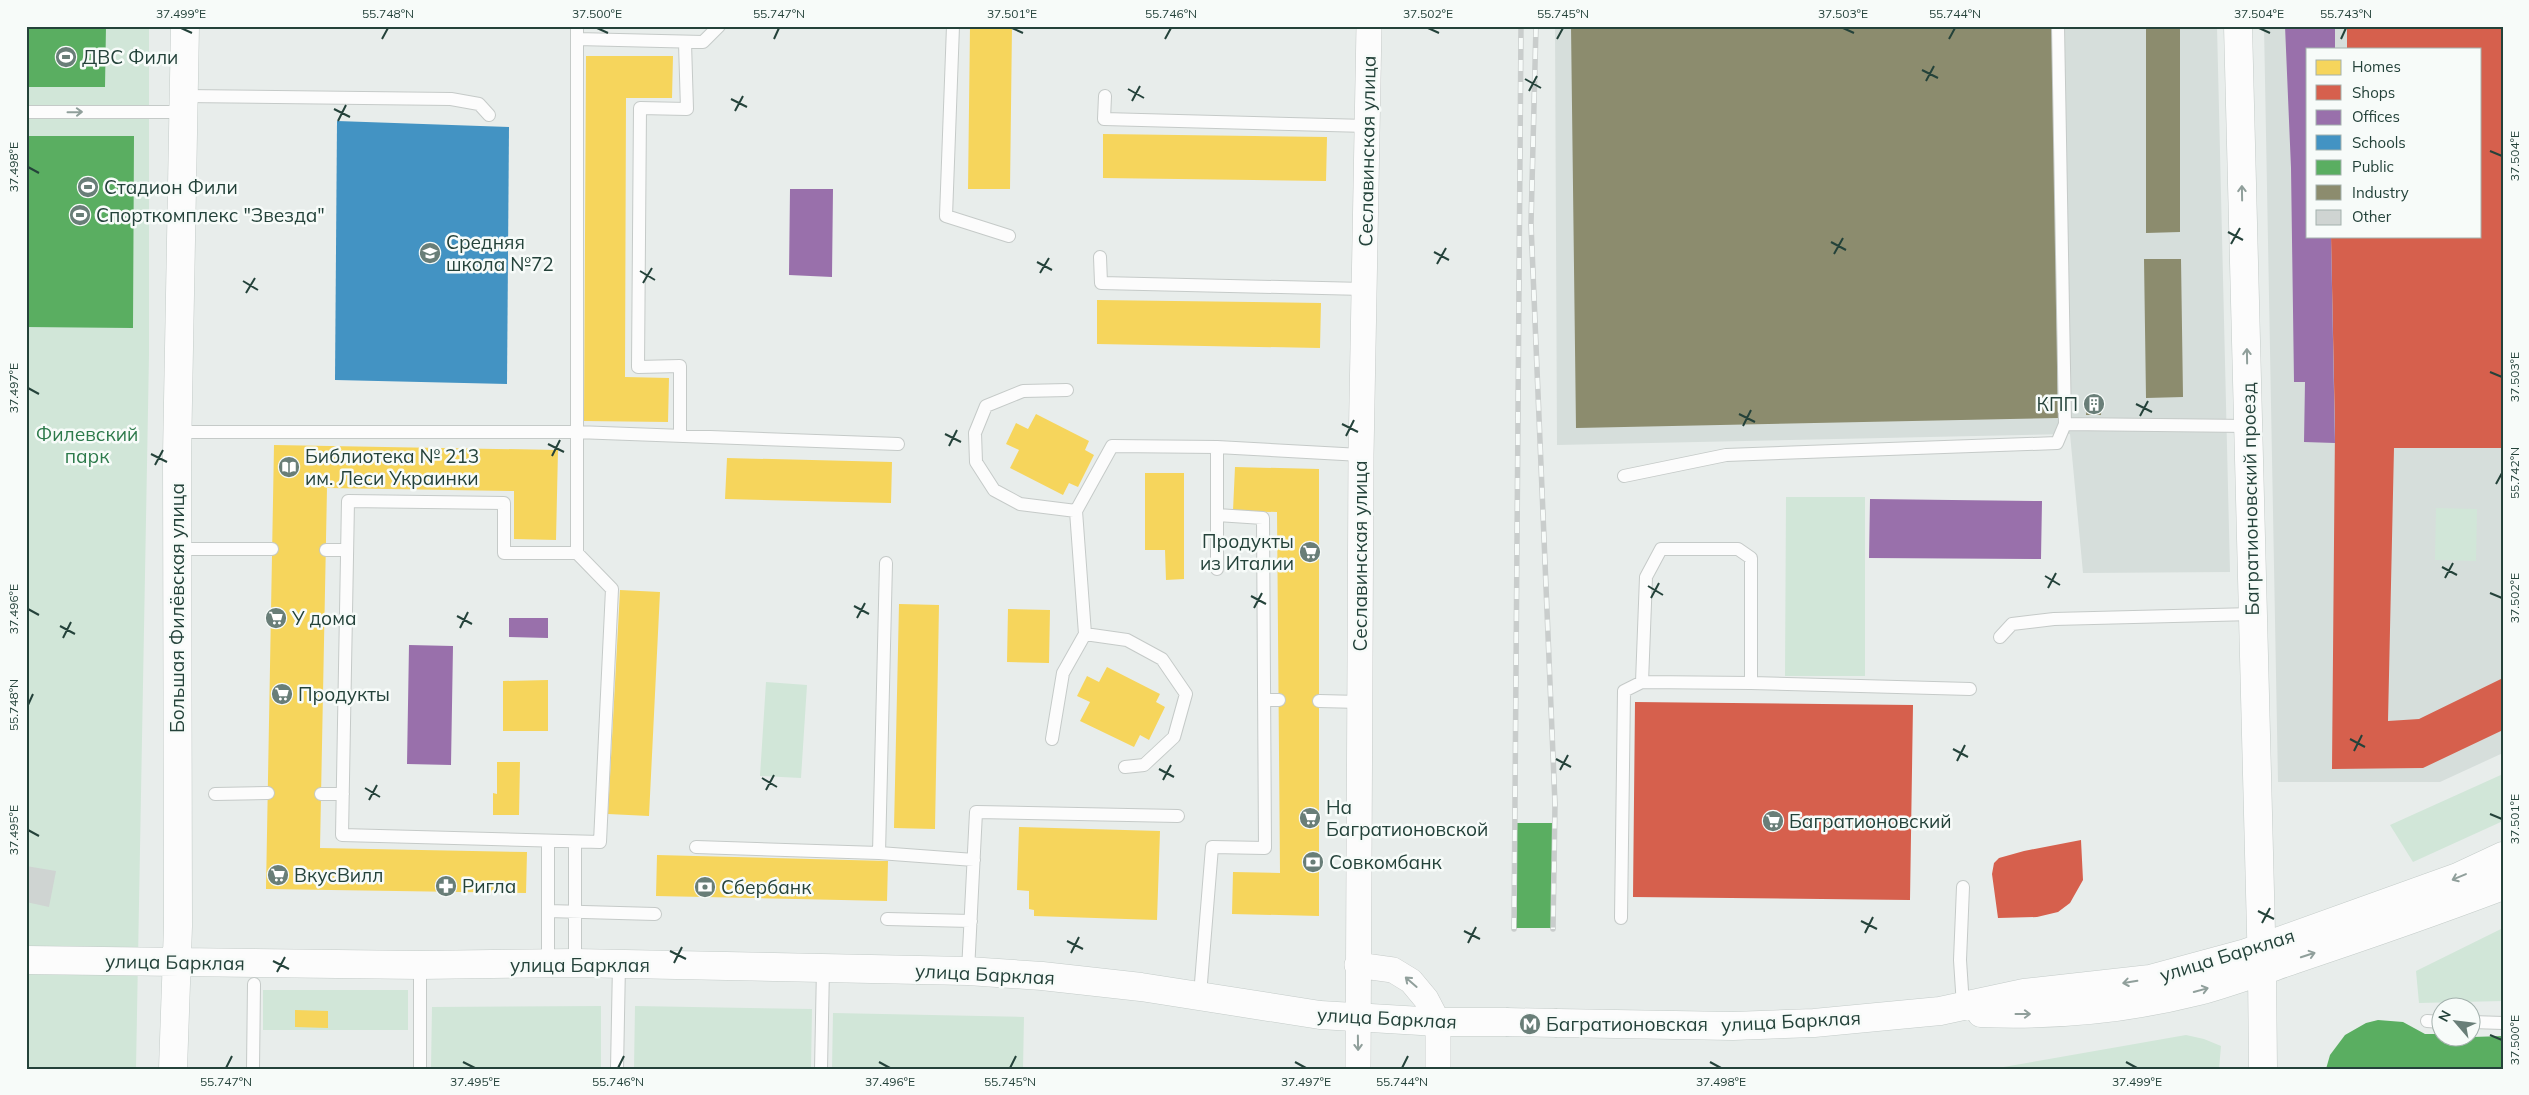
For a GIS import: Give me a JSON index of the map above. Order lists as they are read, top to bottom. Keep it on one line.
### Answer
{"streets":{"main road":["Багратионовский проезд","Большая Филёвская улица","улица Барклая"],"street":["Сеславинская улица"]},"crossings":[["Сеславинская улица","улица Барклая"],["Багратионовский проезд","улица Барклая"],["Большая Филёвская улица","улица Барклая"]],"one_way":["Багратионовский проезд"],"parks":["Филевский парк"],"places":{"sports":["ДВС Фили","Стадион Фили","Спорткомплекс \"Звезда\""],"school or university":["Средняя школа №72"],"building":["КПП"],"library":["Библиотека № 213 им. Леси Украинки"],"supermarket":["Продукты из Италии","У дома","Продукты","На Багратионовской","Багратионовский","ВкусВилл"],"bank":["Совкомбанк","Сбербанк"],"pharmacy":["Ригла"],"metro station":["Багратионовская"]},"legend":["Homes","Shops","Offices","Schools","Public","Industry","Other"],"north":"top left","coordinates":["37.499°E","55.748°N","37.500°E","55.747°N","37.501°E","55.746°N","37.502°E","55.745°N","37.503°E","55.744°N","37.504°E","55.743°N","37.498°E","37.497°E","55.742°N","37.496°E","37.495°E"]}
